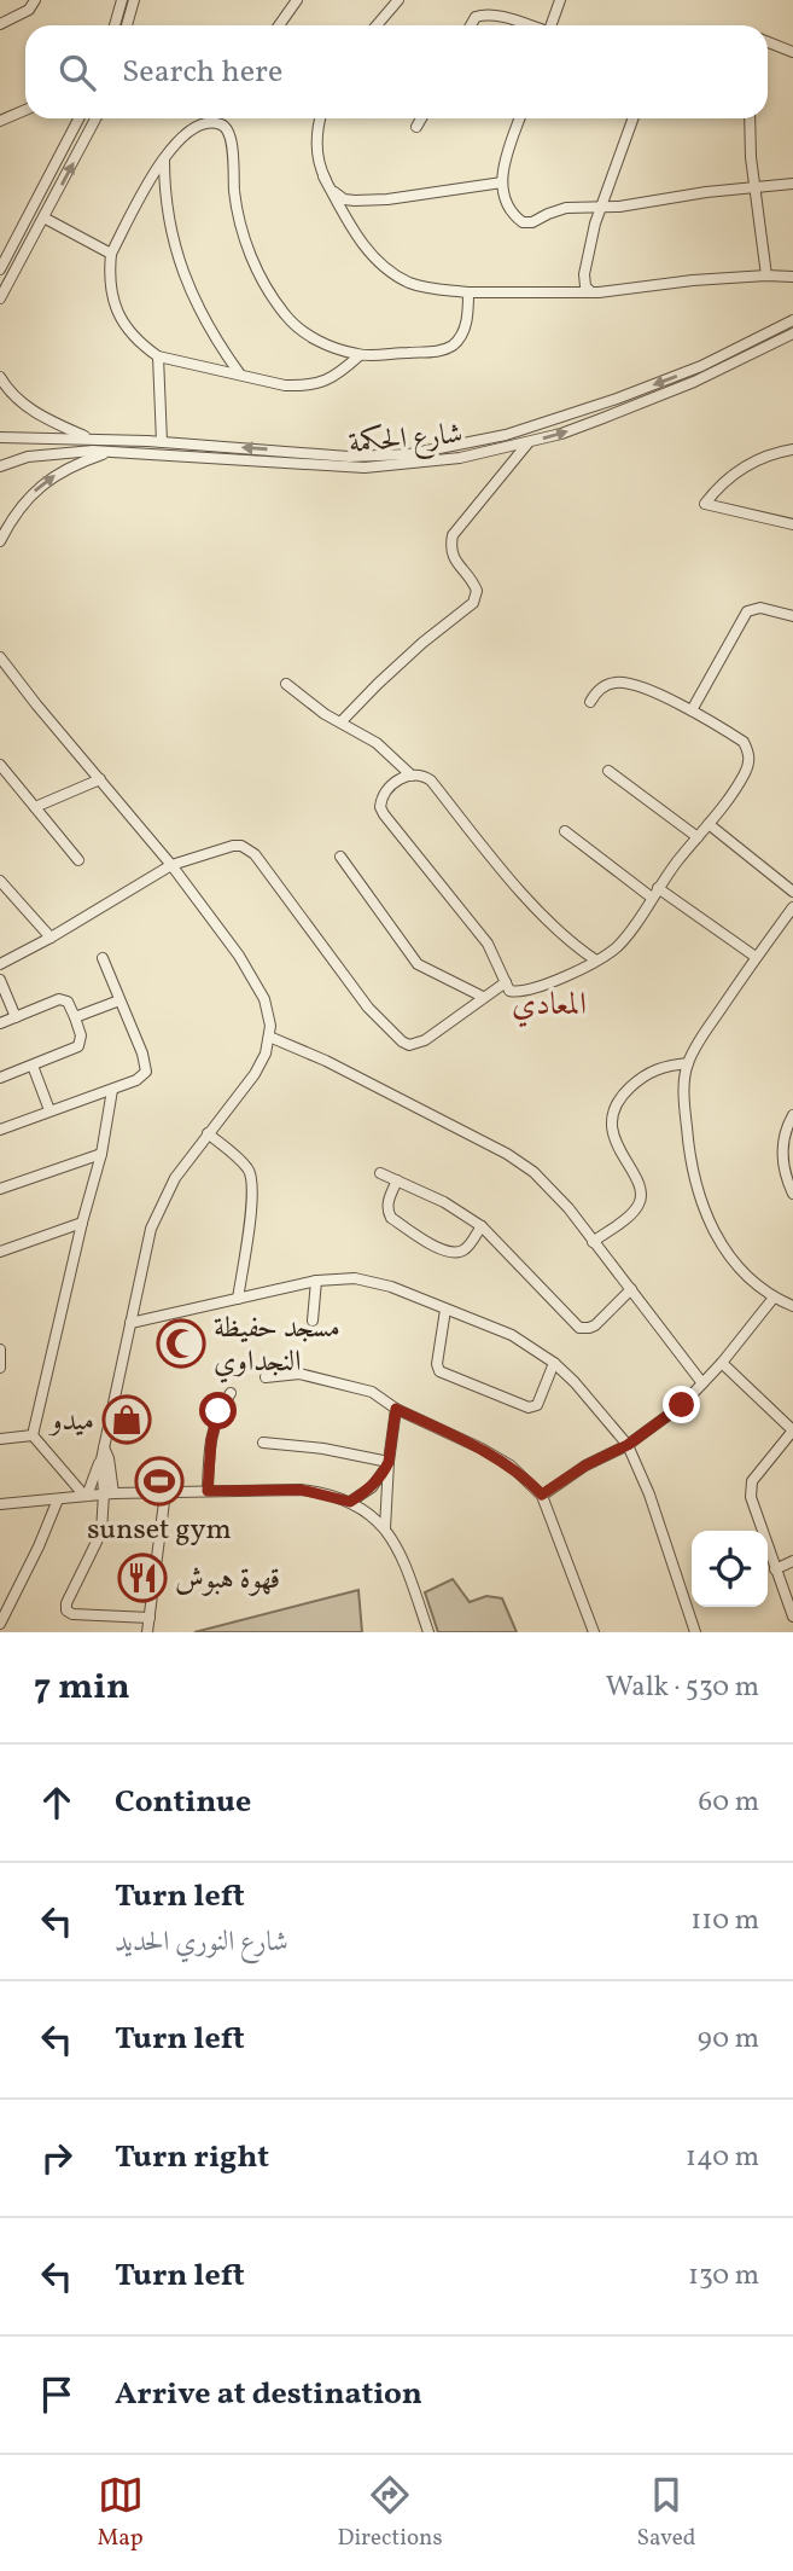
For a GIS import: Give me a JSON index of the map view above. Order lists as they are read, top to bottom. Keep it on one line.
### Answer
{"streets":{"street":["شارع الحكمة"]},"districts":["المعادي"],"places":{"mosque":["مسجد حفيظة النجداوي"],"shop":["ميدو"],"sports":["sunset gym"],"restaurant":["قهوة هبوش"]},"page":{"search":"Search here","heading":["7 min","Walk · 530 m"],"list":[["Continue","60 m"],["Turn left","شارع النوري الحديد","110 m"],["Turn left","90 m"],["Turn right","140 m"],["Turn left","130 m"],"Arrive at destination"],"nav":["Map","Directions","Saved"]}}
